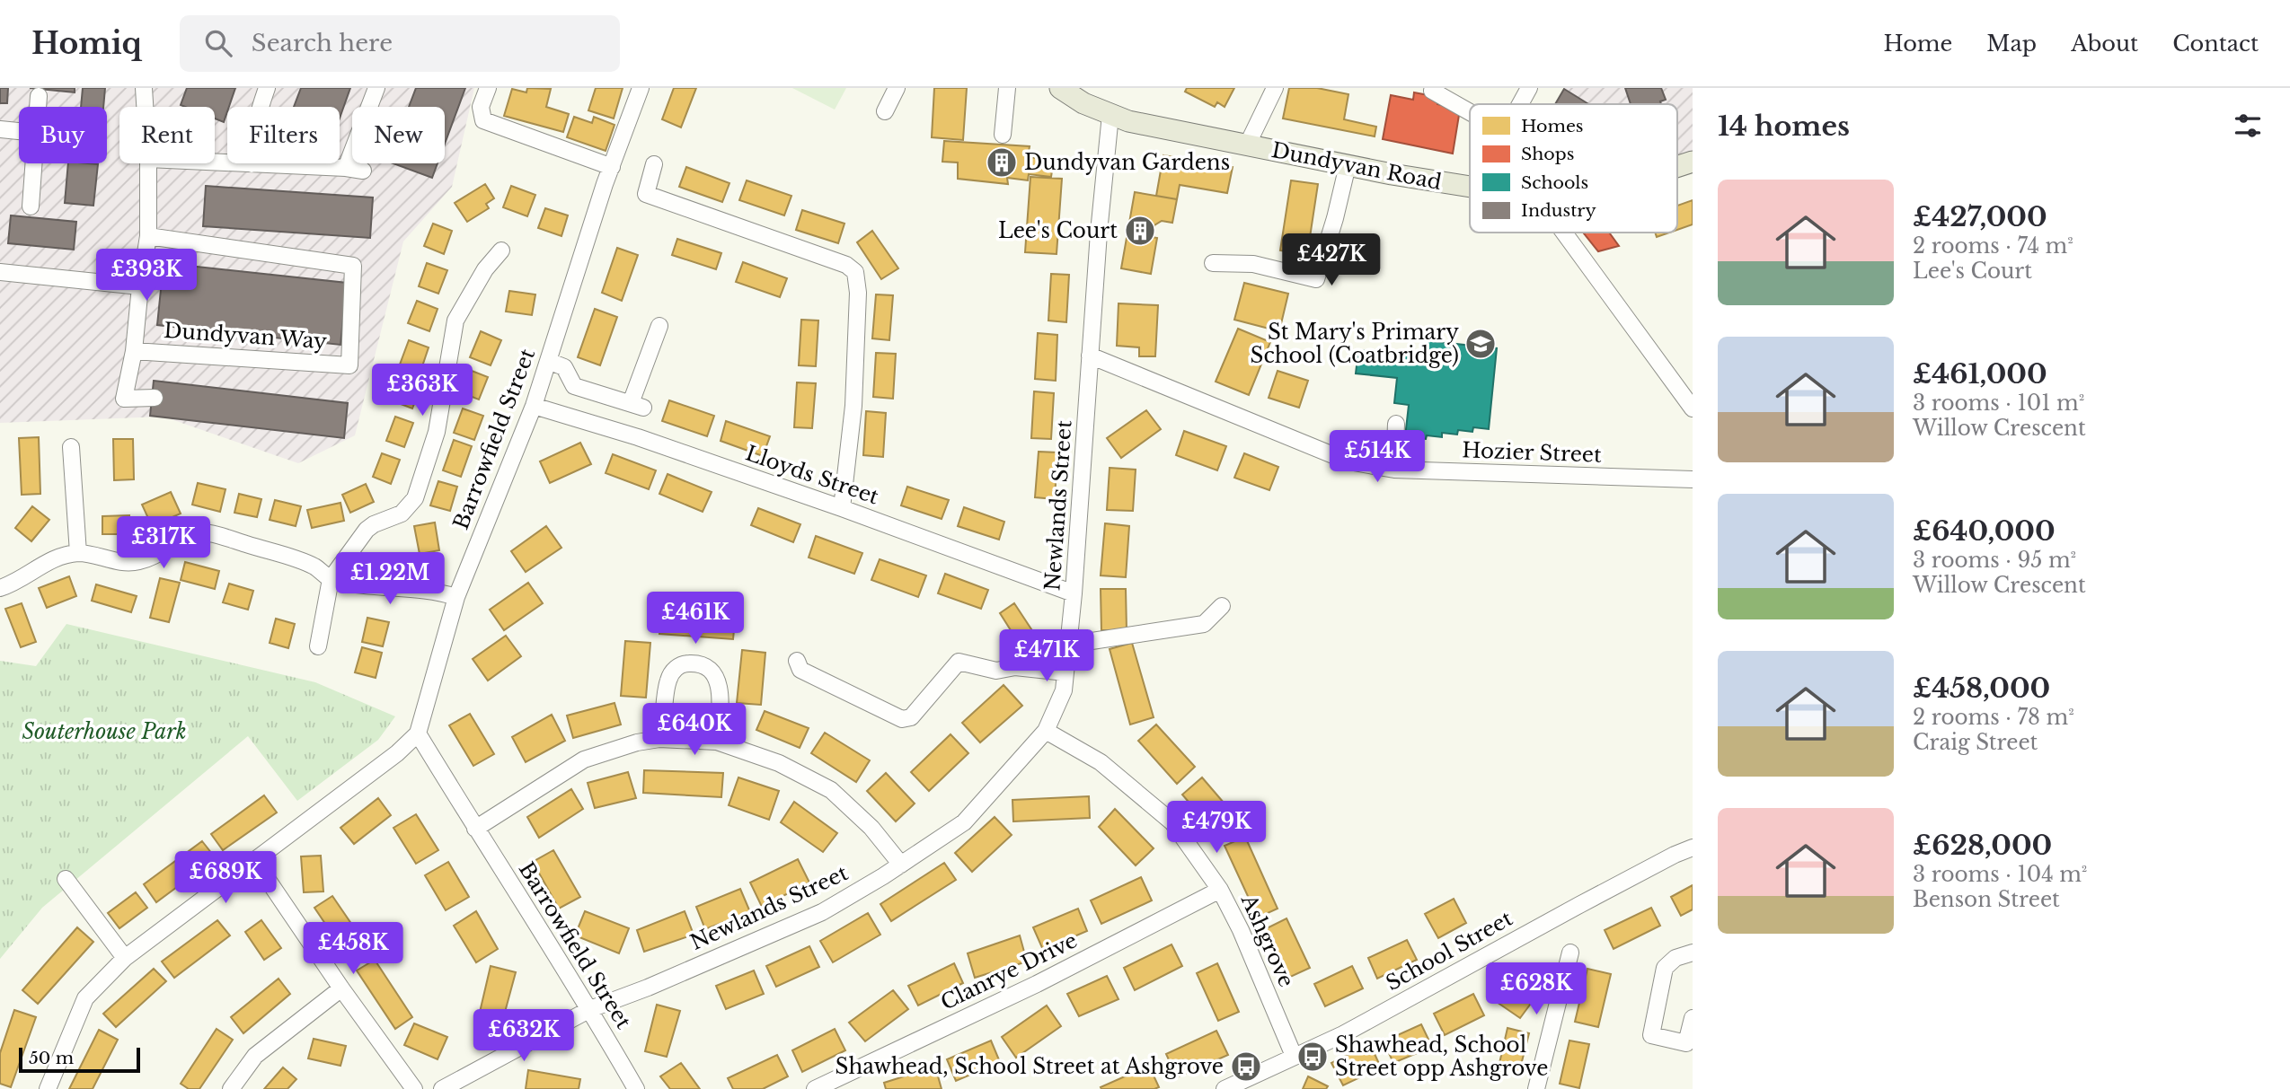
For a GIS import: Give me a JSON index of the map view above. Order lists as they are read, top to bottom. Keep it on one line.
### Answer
{"streets":{"main road":["Dundyvan Road"],"street":["Dundyvan Way","Barrowfield Street","Hozier Street","Lloyds Street","Newlands Street","Ashgrove","School Street","Clanrye Drive"]},"crossings":[["Dundyvan Road","Newlands Street"],["Barrowfield Street","Lloyds Street"],["Barrowfield Street","Newlands Street"],["Hozier Street","Newlands Street"],["Lloyds Street","Newlands Street"],["Newlands Street","Ashgrove"],["Ashgrove","School Street"],["Ashgrove","Clanrye Drive"]],"parks":["Souterhouse Park"],"places":{"building":["Dundyvan Gardens","Lee's Court"],"school or university":["St Mary's Primary School (Coatbridge)"],"bus stop":["Shawhead, School Street opp Ashgrove","Shawhead, School Street at Ashgrove"]},"legend":["Homes","Shops","Schools","Industry"],"scale_bar":"50 m","page":{"header":"Homiq","search":"Search here","nav":["Home","Map","About","Contact"],"heading":"14 homes","chip":["Buy","Rent","Filters","New"],"list":[{"name":"£427,000","note":"2 rooms · 74 m² · Lee's Court"},{"name":"£461,000","note":"3 rooms · 101 m² · Willow Crescent"},{"name":"£640,000","note":"3 rooms · 95 m² · Willow Crescent"},{"name":"£458,000","note":"2 rooms · 78 m² · Craig Street"},{"name":"£628,000","note":"3 rooms · 104 m² · Benson Street"}],"price":["£427K","£393K","£363K","£514K","£317K","£1.22M","£461K","£471K","£640K","£479K","£689K","£458K","£628K","£632K"],"scale":"50 m"}}
